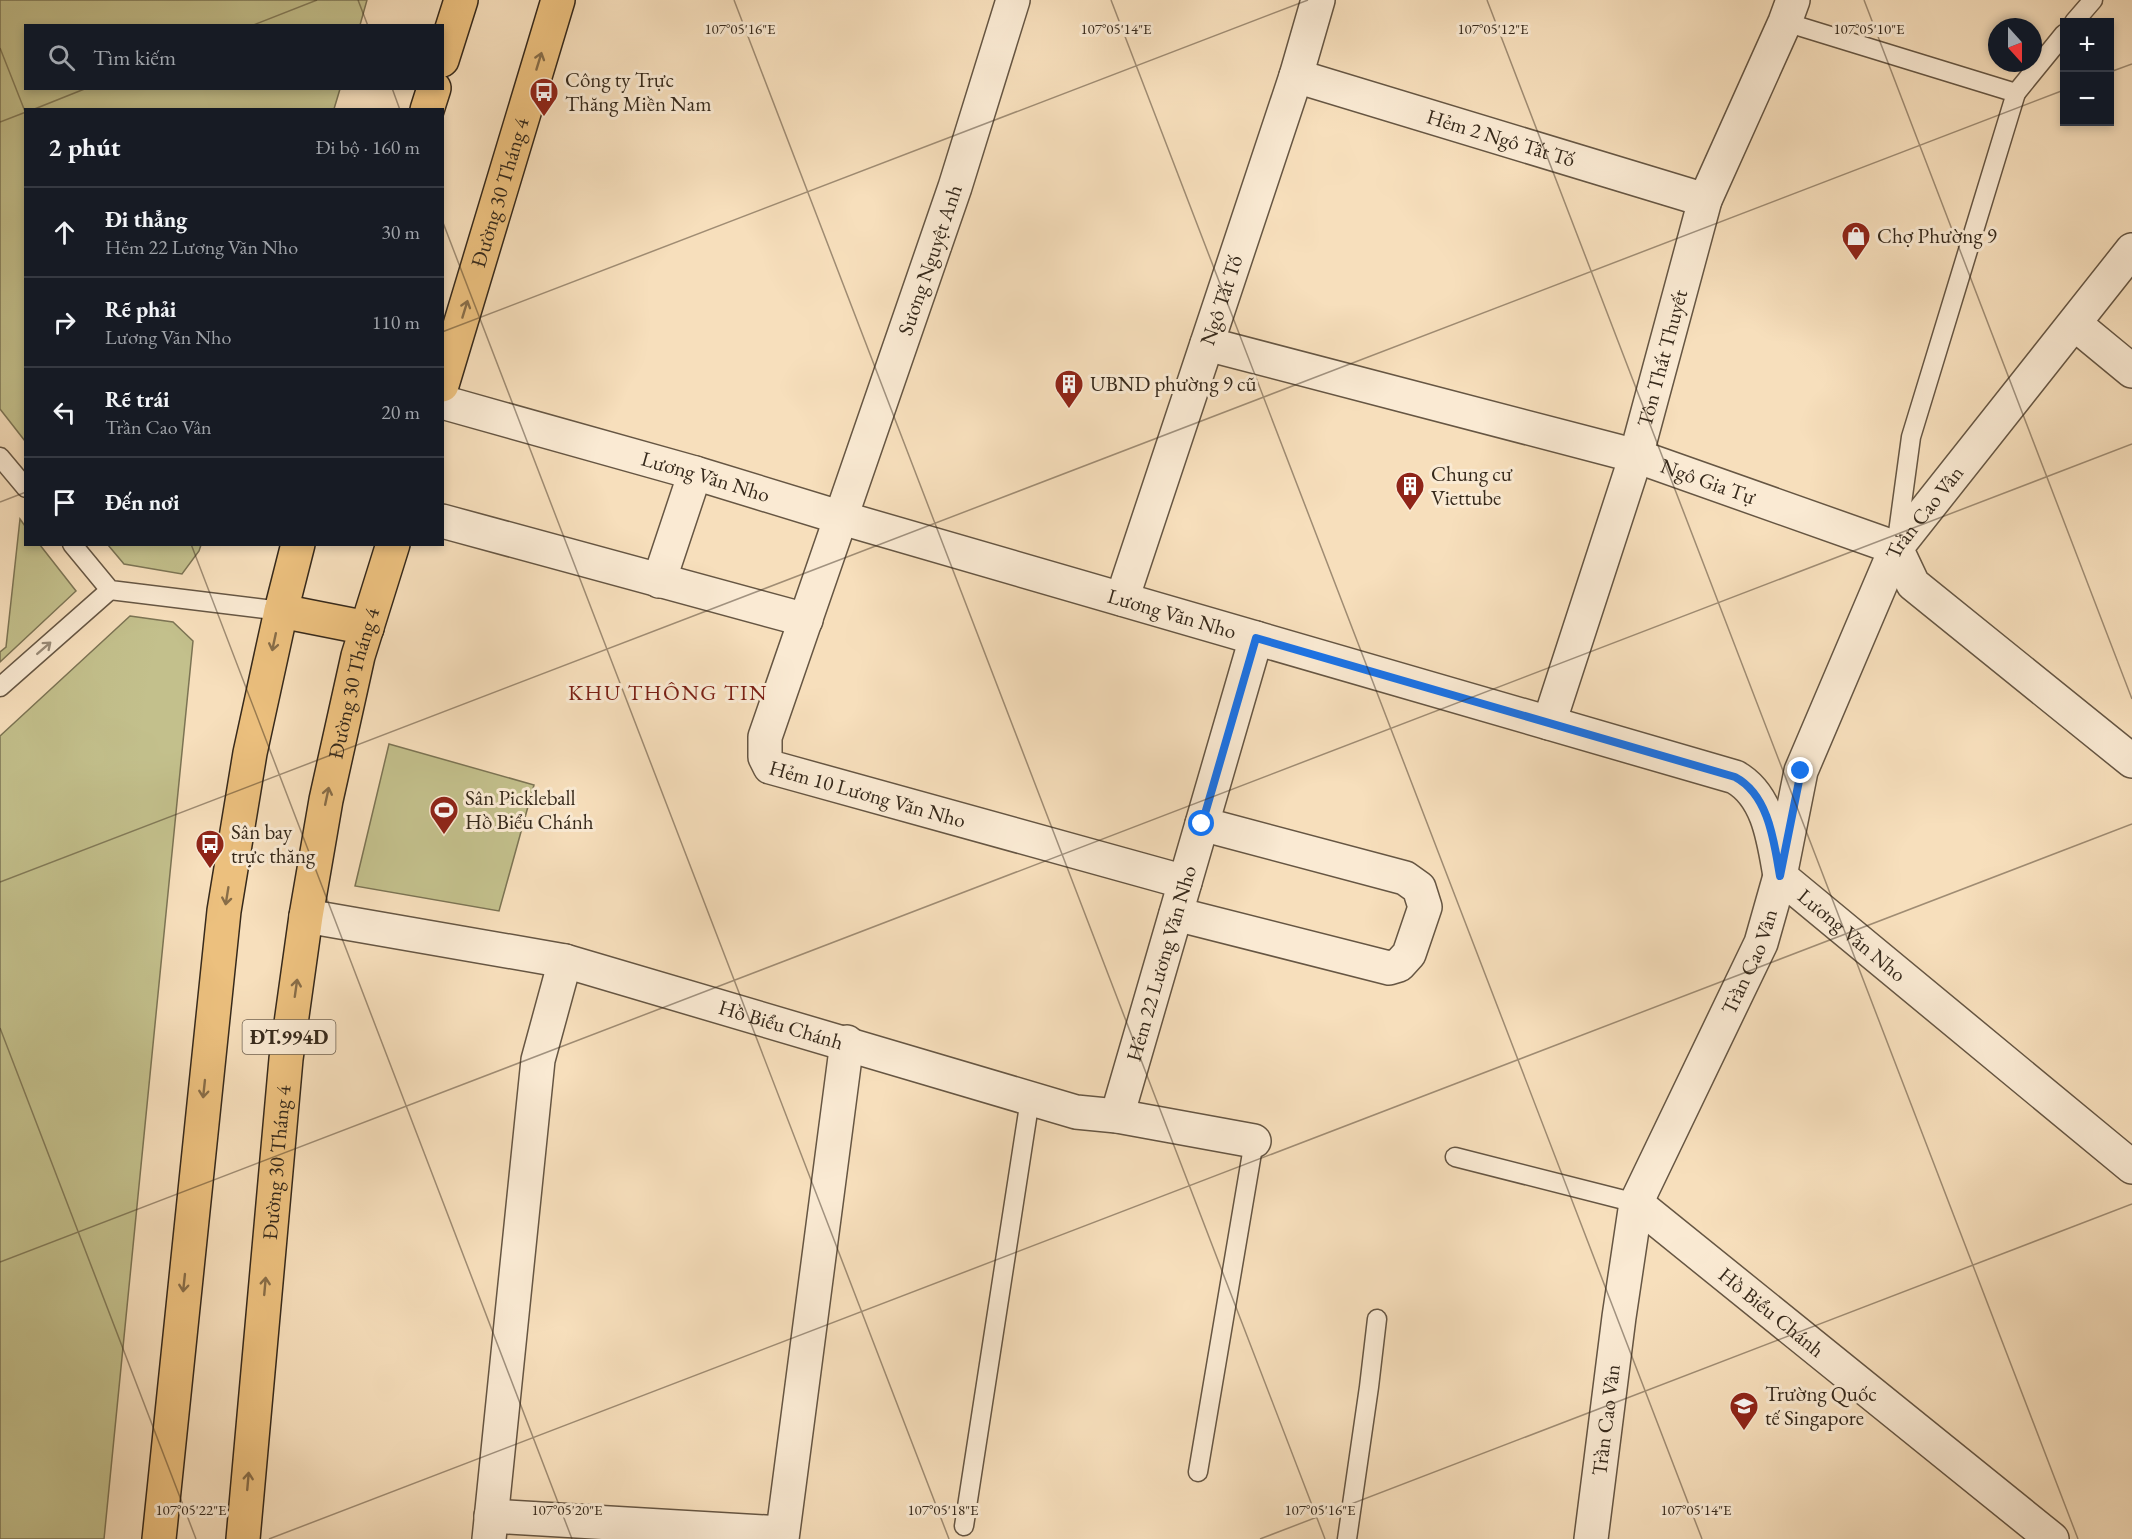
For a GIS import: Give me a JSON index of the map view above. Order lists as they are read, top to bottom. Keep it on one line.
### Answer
{"streets":{"main road":["Đường 30 Tháng 4","ĐT.994D"],"street":["Hẻm 2 Ngô Tất Tố","Sương Nguyệt Anh","Ngô Tất Tố","Tôn Thất Thuyết","Lương Văn Nho","Ngô Gia Tự","Trần Cao Vân","Hẻm 10 Lương Văn Nho","Hẻm 22 Lương Văn Nho","Hồ Biểu Chánh"]},"crossings":[["Hẻm 2 Ngô Tất Tố","Ngô Tất Tố"],["Hẻm 2 Ngô Tất Tố","Tôn Thất Thuyết"],["Đường 30 Tháng 4","Hồ Biểu Chánh"],["Sương Nguyệt Anh","Lương Văn Nho"],["Sương Nguyệt Anh","Hẻm 10 Lương Văn Nho"],["Ngô Tất Tố","Lương Văn Nho"],["Ngô Tất Tố","Ngô Gia Tự"],["Tôn Thất Thuyết","Lương Văn Nho"],["Tôn Thất Thuyết","Ngô Gia Tự"],["Lương Văn Nho","Trần Cao Vân"],["Lương Văn Nho","Hẻm 10 Lương Văn Nho"],["Lương Văn Nho","Hẻm 22 Lương Văn Nho"],["Ngô Gia Tự","Trần Cao Vân"],["Trần Cao Vân","Hồ Biểu Chánh"],["Hẻm 10 Lương Văn Nho","Hẻm 22 Lương Văn Nho"],["Hẻm 22 Lương Văn Nho","Hồ Biểu Chánh"]],"districts":["KHU THÔNG TIN"],"places":{"bus stop":["Công ty Trực Thăng Miền Nam","Sân bay trực thăng"],"shop":["Chợ Phường 9"],"building":["UBND phường 9 cũ","Chung cư Viettube"],"sports":["Sân Pickleball Hồ Biểu Chánh"],"school or university":["Trường Quốc tế Singapore"]},"north":"bottom","page":{"map_buttons":["+","−"],"search":"Tìm kiếm","heading":["2 phút","Đi bộ · 160 m"],"list":[["Đi thẳng","Hẻm 22 Lương Văn Nho","30 m"],["Rẽ phải","Lương Văn Nho","110 m"],["Rẽ trái","Trần Cao Vân","20 m"],"Đến nơi"]},"coordinates":["107°05'16\"E","107°05'14\"E","107°05'12\"E","107°05'10\"E","107°05'22\"E","107°05'20\"E","107°05'18\"E"]}
